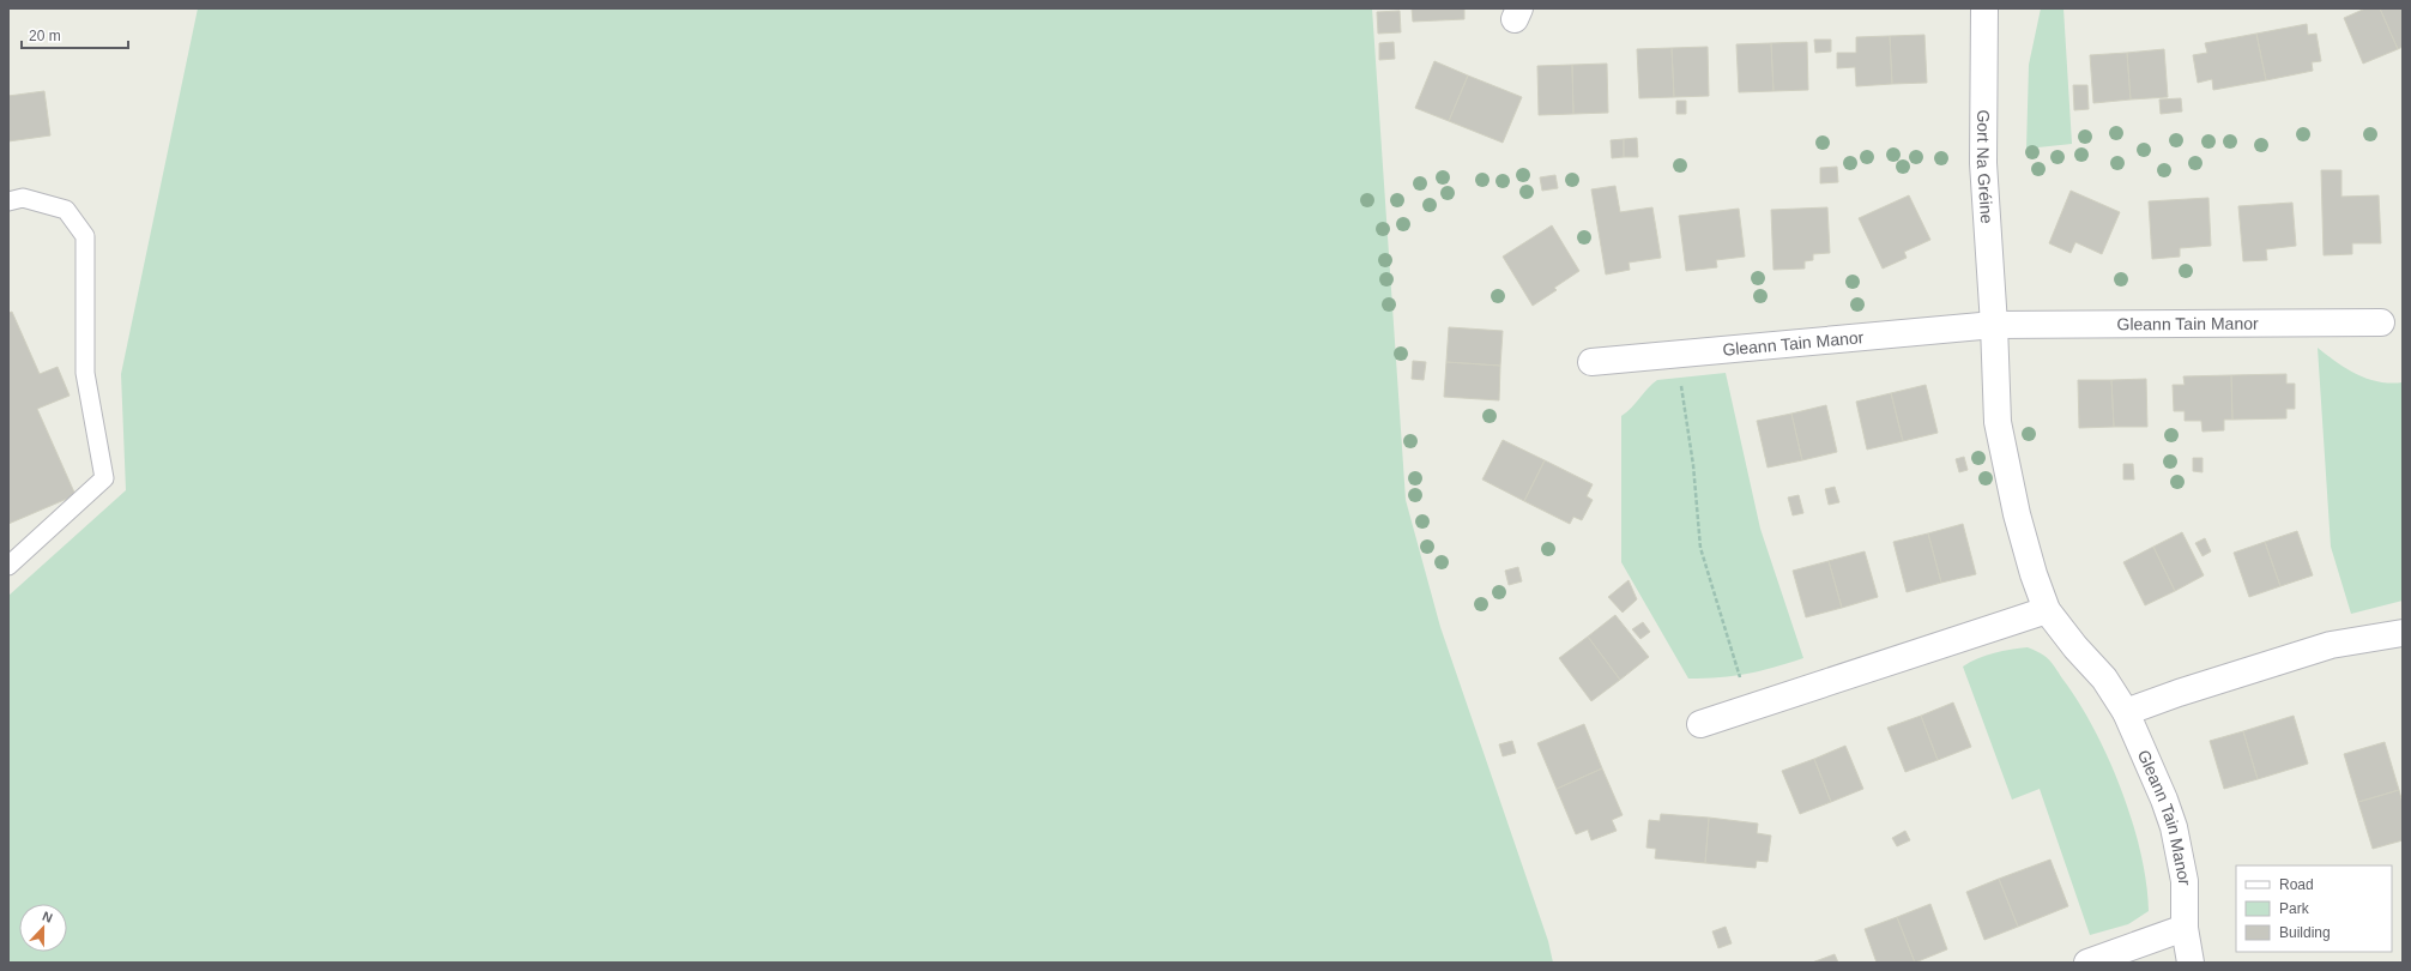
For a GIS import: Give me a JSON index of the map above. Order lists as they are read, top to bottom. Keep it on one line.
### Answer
{"streets":{"street":["Gort Na Gréine","Gleann Tain Manor"]},"crossings":[["Gort Na Gréine","Gleann Tain Manor"]],"legend":["Road","Park","Building"],"scale_bar":"20 m","north":"top"}
